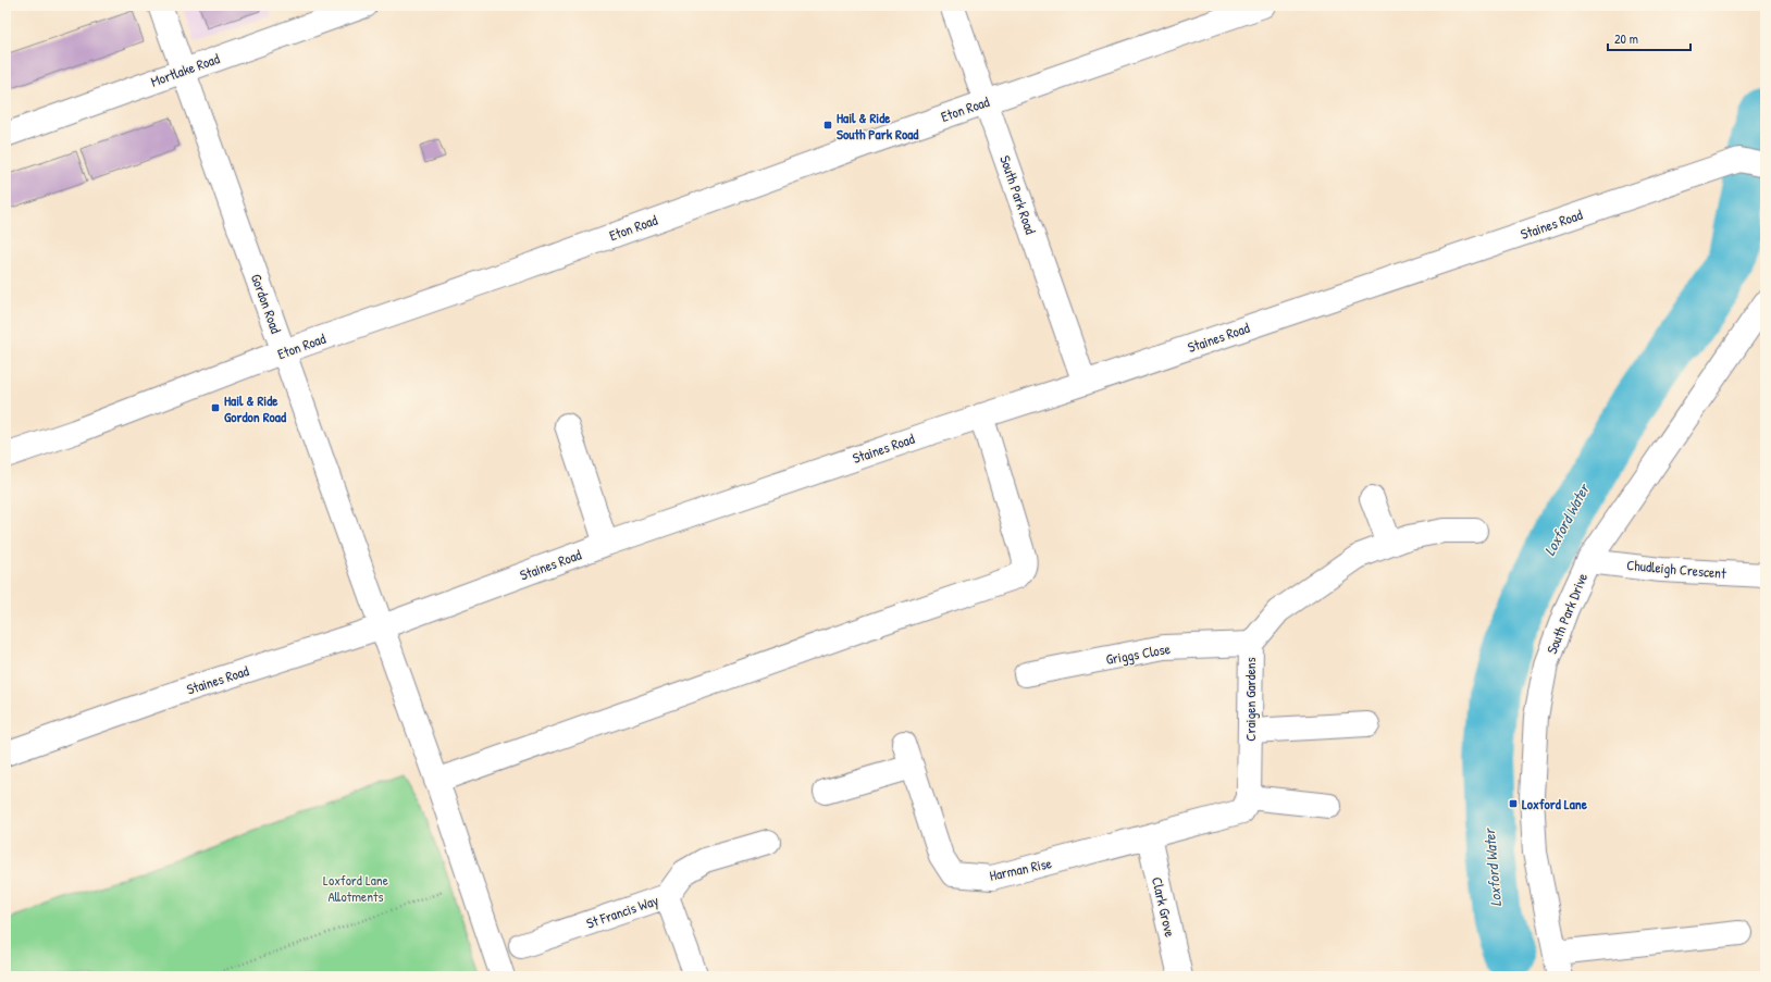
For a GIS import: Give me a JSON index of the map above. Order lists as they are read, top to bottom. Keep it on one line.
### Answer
{"streets":{"street":["Mortlake Road","Eton Road","South Park Road","Staines Road","Gordon Road","Chudleigh Crescent","South Park Drive","Griggs Close","Craigen Gardens","Harman Rise","Clark Grove","St Francis Way"]},"crossings":[["Mortlake Road","Gordon Road"],["Eton Road","South Park Road"],["Eton Road","Gordon Road"],["South Park Road","Staines Road"],["Staines Road","Gordon Road"],["Chudleigh Crescent","South Park Drive"],["Griggs Close","Craigen Gardens"],["Harman Rise","Clark Grove"]],"water":["Loxford Water"],"parks":["Loxford Lane Allotments"],"places":{"transit":["Hail & Ride South Park Road","Hail & Ride Gordon Road","Loxford Lane"]},"scale_bar":"20 m"}
